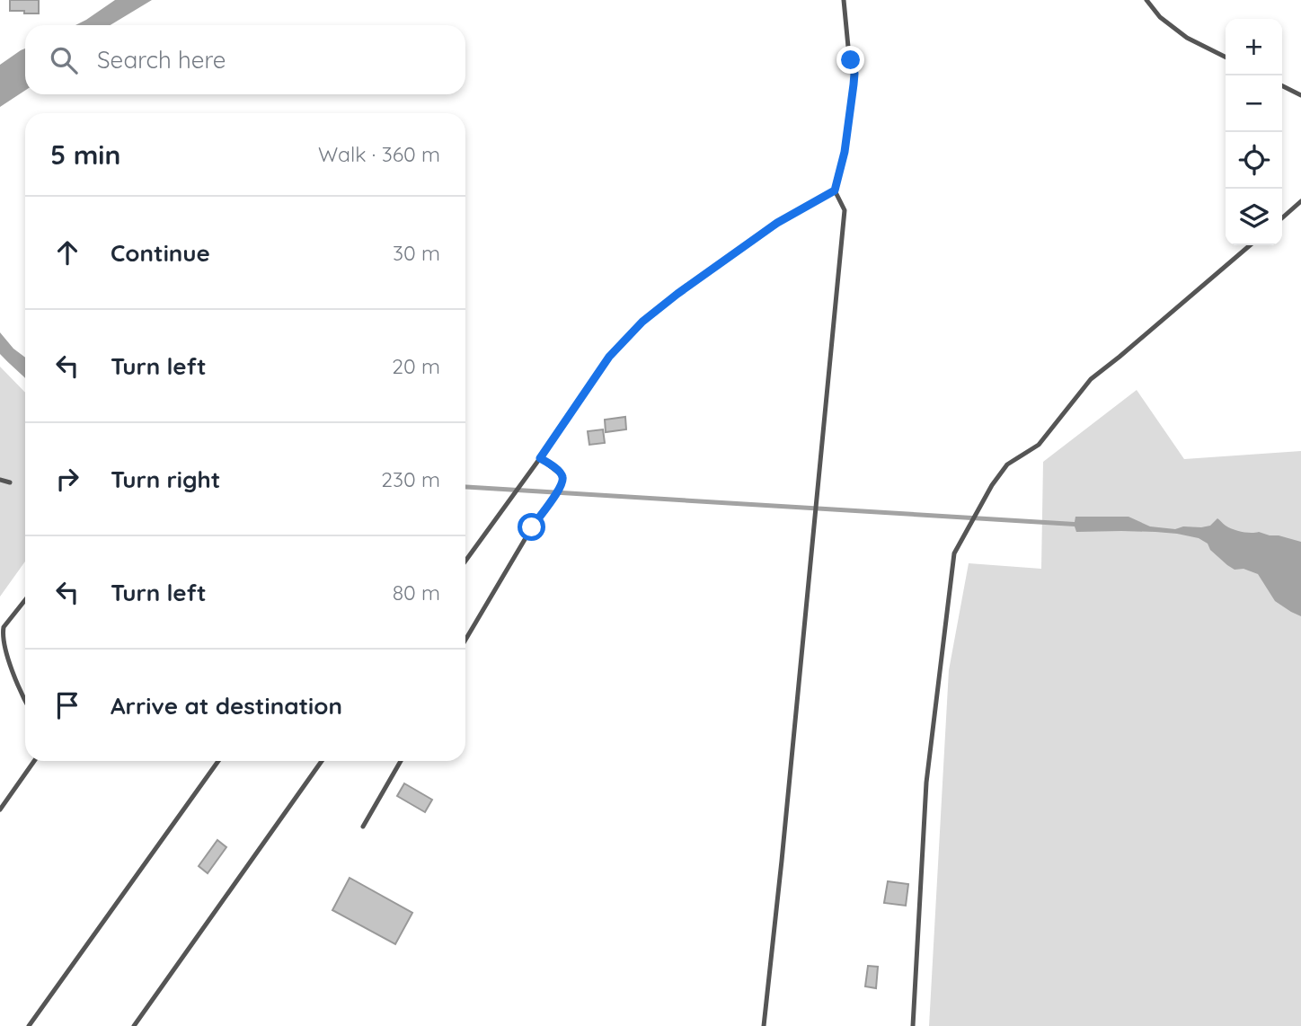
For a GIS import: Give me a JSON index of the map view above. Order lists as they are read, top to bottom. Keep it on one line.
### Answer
{"page":{"map_buttons":["+","−"],"search":"Search here","heading":["5 min","Walk · 360 m"],"list":[["Continue","30 m"],["Turn left","20 m"],["Turn right","230 m"],["Turn left","80 m"],"Arrive at destination"]}}
